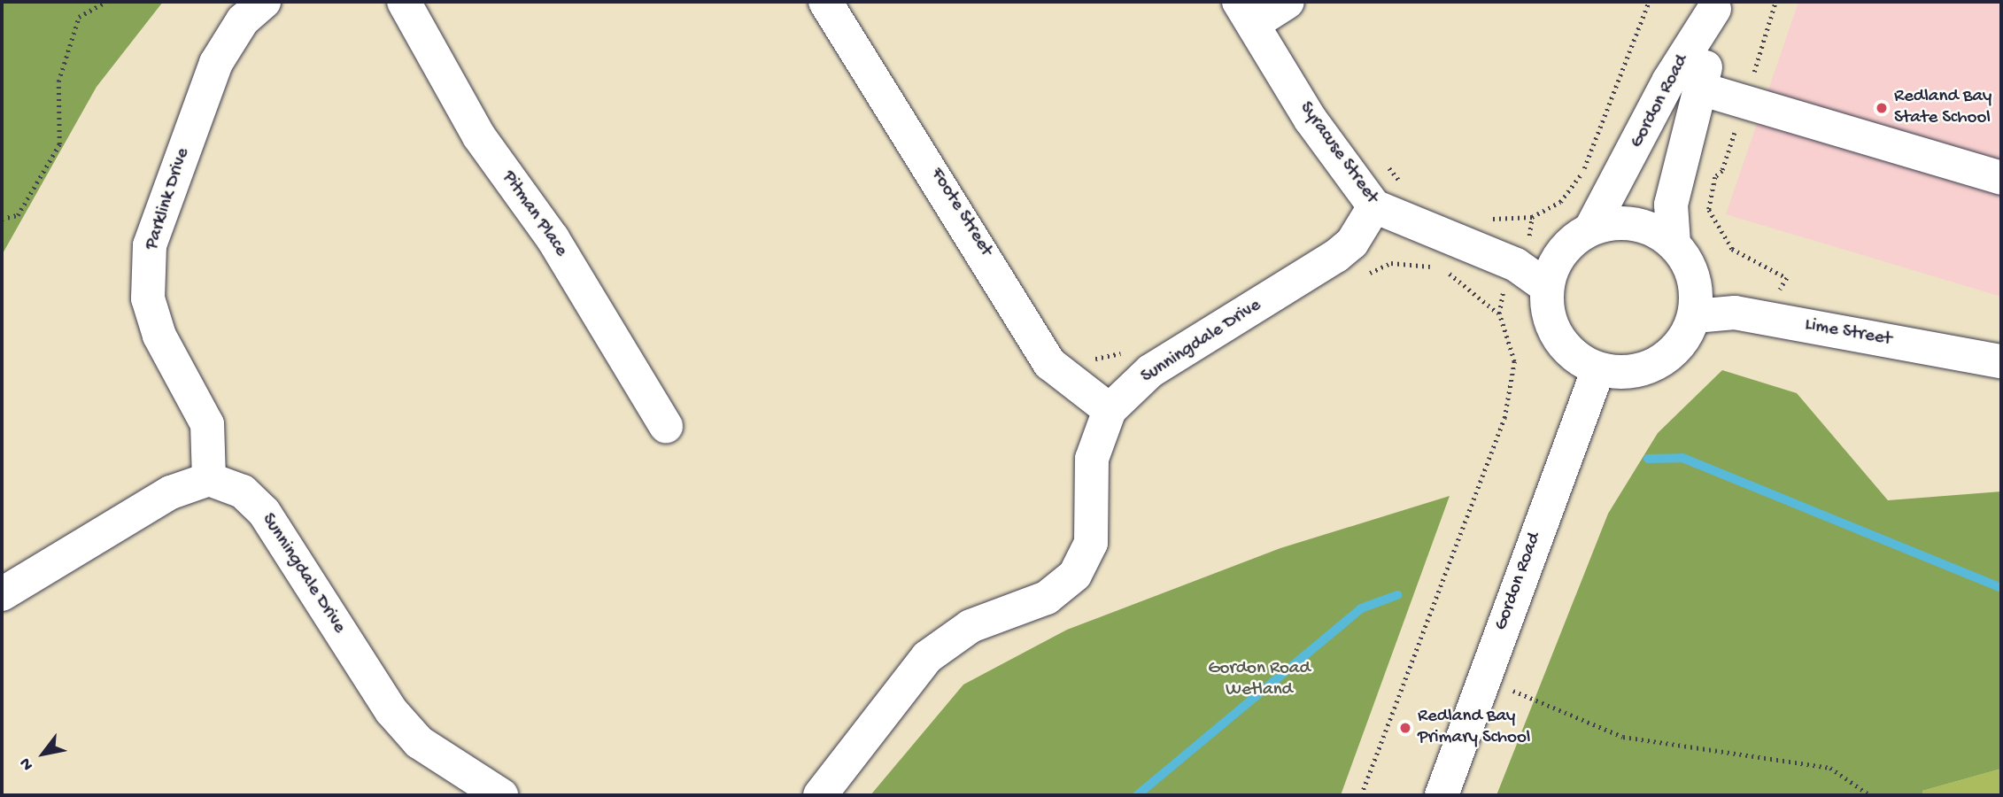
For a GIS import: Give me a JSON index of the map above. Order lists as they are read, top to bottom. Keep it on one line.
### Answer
{"streets":{"street":["Gordon Road","Syracuse Street","Parklink Drive","Foote Street","Pitman Place","Lime Street","Sunningdale Drive"]},"crossings":[["Gordon Road","Syracuse Street"],["Gordon Road","Lime Street"],["Syracuse Street","Lime Street"],["Syracuse Street","Sunningdale Drive"],["Parklink Drive","Sunningdale Drive"],["Foote Street","Sunningdale Drive"]],"parks":["Gordon Road Wetland"],"places":["Redland Bay State School","Redland Bay Primary School"],"north":"bottom left"}
